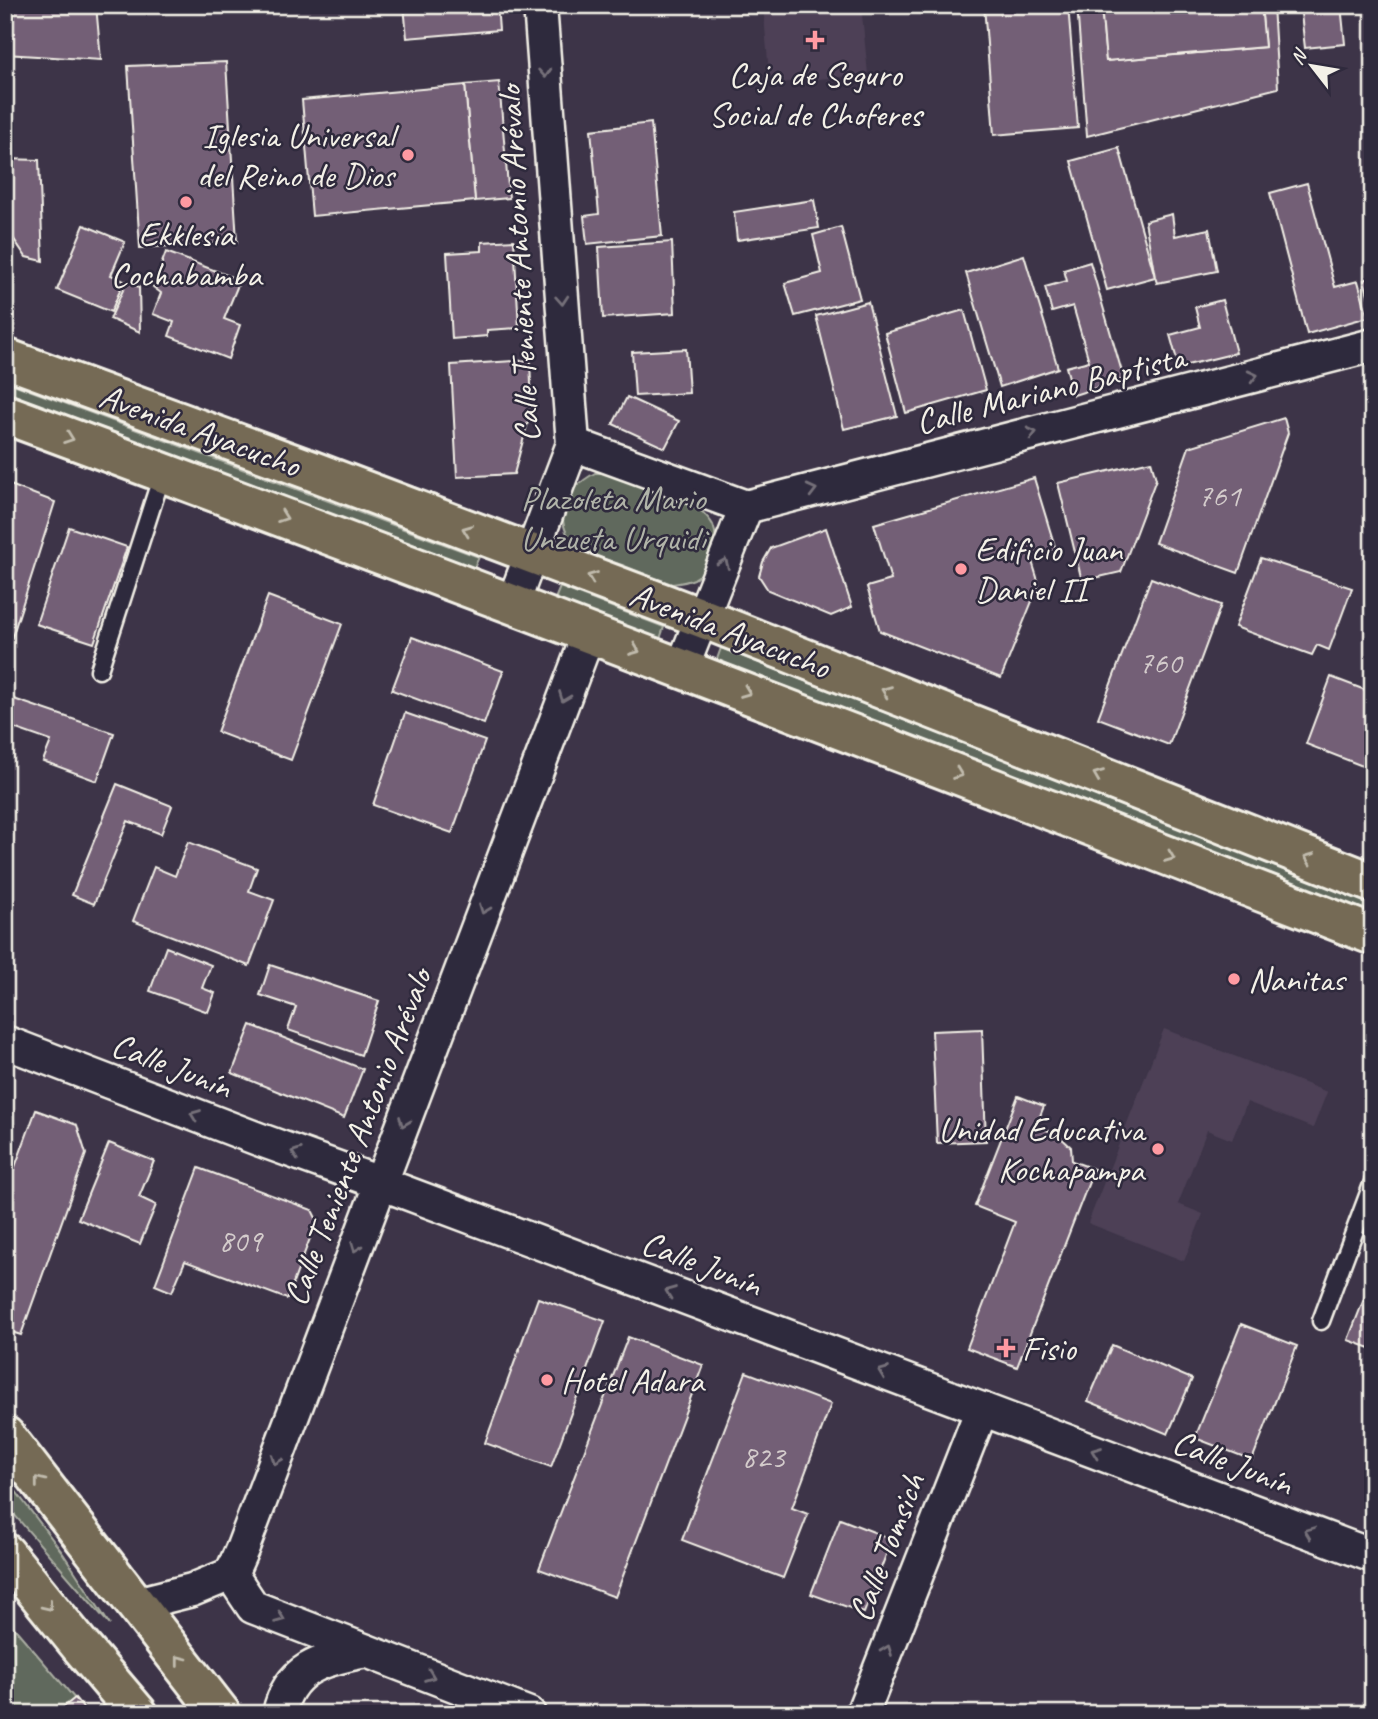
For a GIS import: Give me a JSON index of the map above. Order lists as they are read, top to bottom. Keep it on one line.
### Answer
{"streets":{"main road":["Avenida Ayacucho"],"street":["Calle Teniente Antonio Arévalo","Calle Mariano Baptista","Calle Junín","Calle Tomsich"]},"crossings":[["Calle Teniente Antonio Arévalo","Avenida Ayacucho"],["Calle Teniente Antonio Arévalo","Calle Junín"],["Calle Junín","Calle Tomsich"]],"one_way":["Calle Teniente Antonio Arévalo","Calle Mariano Baptista","Calle Junín","Calle Tomsich"],"parks":["Plazoleta Mario Unzueta Urquidi"],"places":{"health":["Caja de Seguro Social de Choferes","Fisio"],"other":["Iglesia Universal del Reino de Dios","Ekklesía Cochabamba","Edificio Juan Daniel II","Nanitas","Unidad Educativa Kochapampa","Hotel Adara"]},"house_numbers":["761","760","809","823"],"north":"top left"}
